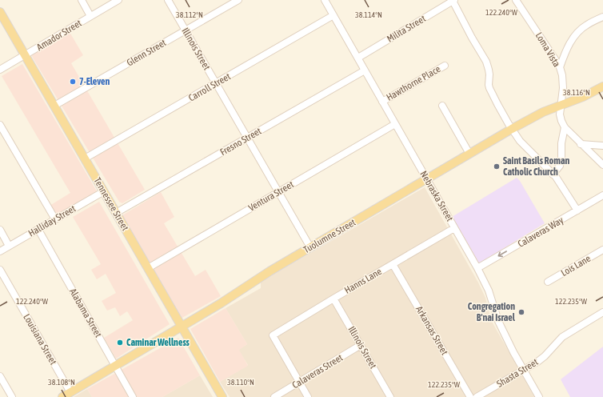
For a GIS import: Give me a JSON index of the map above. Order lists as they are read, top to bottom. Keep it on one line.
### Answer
{"streets":{"main road":["Tennessee Street","Tuolumne Street"],"street":["Milita Street","Amador Street","Illinois Street","Loma Vista","Glenn Street","Hawthorne Place","Carroll Street","Fresno Street","Ventura Street","Nebraska Street","Halliday Street","Calaveras Way","Lois Lane","Hanns Lane","Alabama Street","Arkansas Street","Louisiana Street","Calaveras Street","Shasta Street"]},"crossings":[["Milita Street","Nebraska Street"],["Amador Street","Tennessee Street"],["Illinois Street","Glenn Street"],["Illinois Street","Carroll Street"],["Illinois Street","Fresno Street"],["Illinois Street","Ventura Street"],["Illinois Street","Tuolumne Street"],["Illinois Street","Hanns Lane"],["Illinois Street","Calaveras Street"],["Loma Vista","Tuolumne Street"],["Glenn Street","Tennessee Street"],["Hawthorne Place","Nebraska Street"],["Carroll Street","Nebraska Street"],["Carroll Street","Tennessee Street"],["Fresno Street","Nebraska Street"],["Fresno Street","Tennessee Street"],["Ventura Street","Nebraska Street"],["Ventura Street","Tennessee Street"],["Nebraska Street","Calaveras Way"],["Nebraska Street","Tuolumne Street"],["Nebraska Street","Hanns Lane"],["Nebraska Street","Shasta Street"],["Tennessee Street","Halliday Street"],["Tennessee Street","Tuolumne Street"],["Halliday Street","Alabama Street"],["Tuolumne Street","Alabama Street"],["Tuolumne Street","Louisiana Street"],["Hanns Lane","Arkansas Street"],["Hanns Lane","Calaveras Street"]],"one_way":["Calaveras Way"],"places":["7-Eleven","Saint Basils Roman Catholic Church","Congregation B'nai Israel","Caminar Wellness"],"coordinates":["122.240°W","38.112°N","38.114°N","38.116°N","122.235°W","38.108°N","38.110°N"]}
